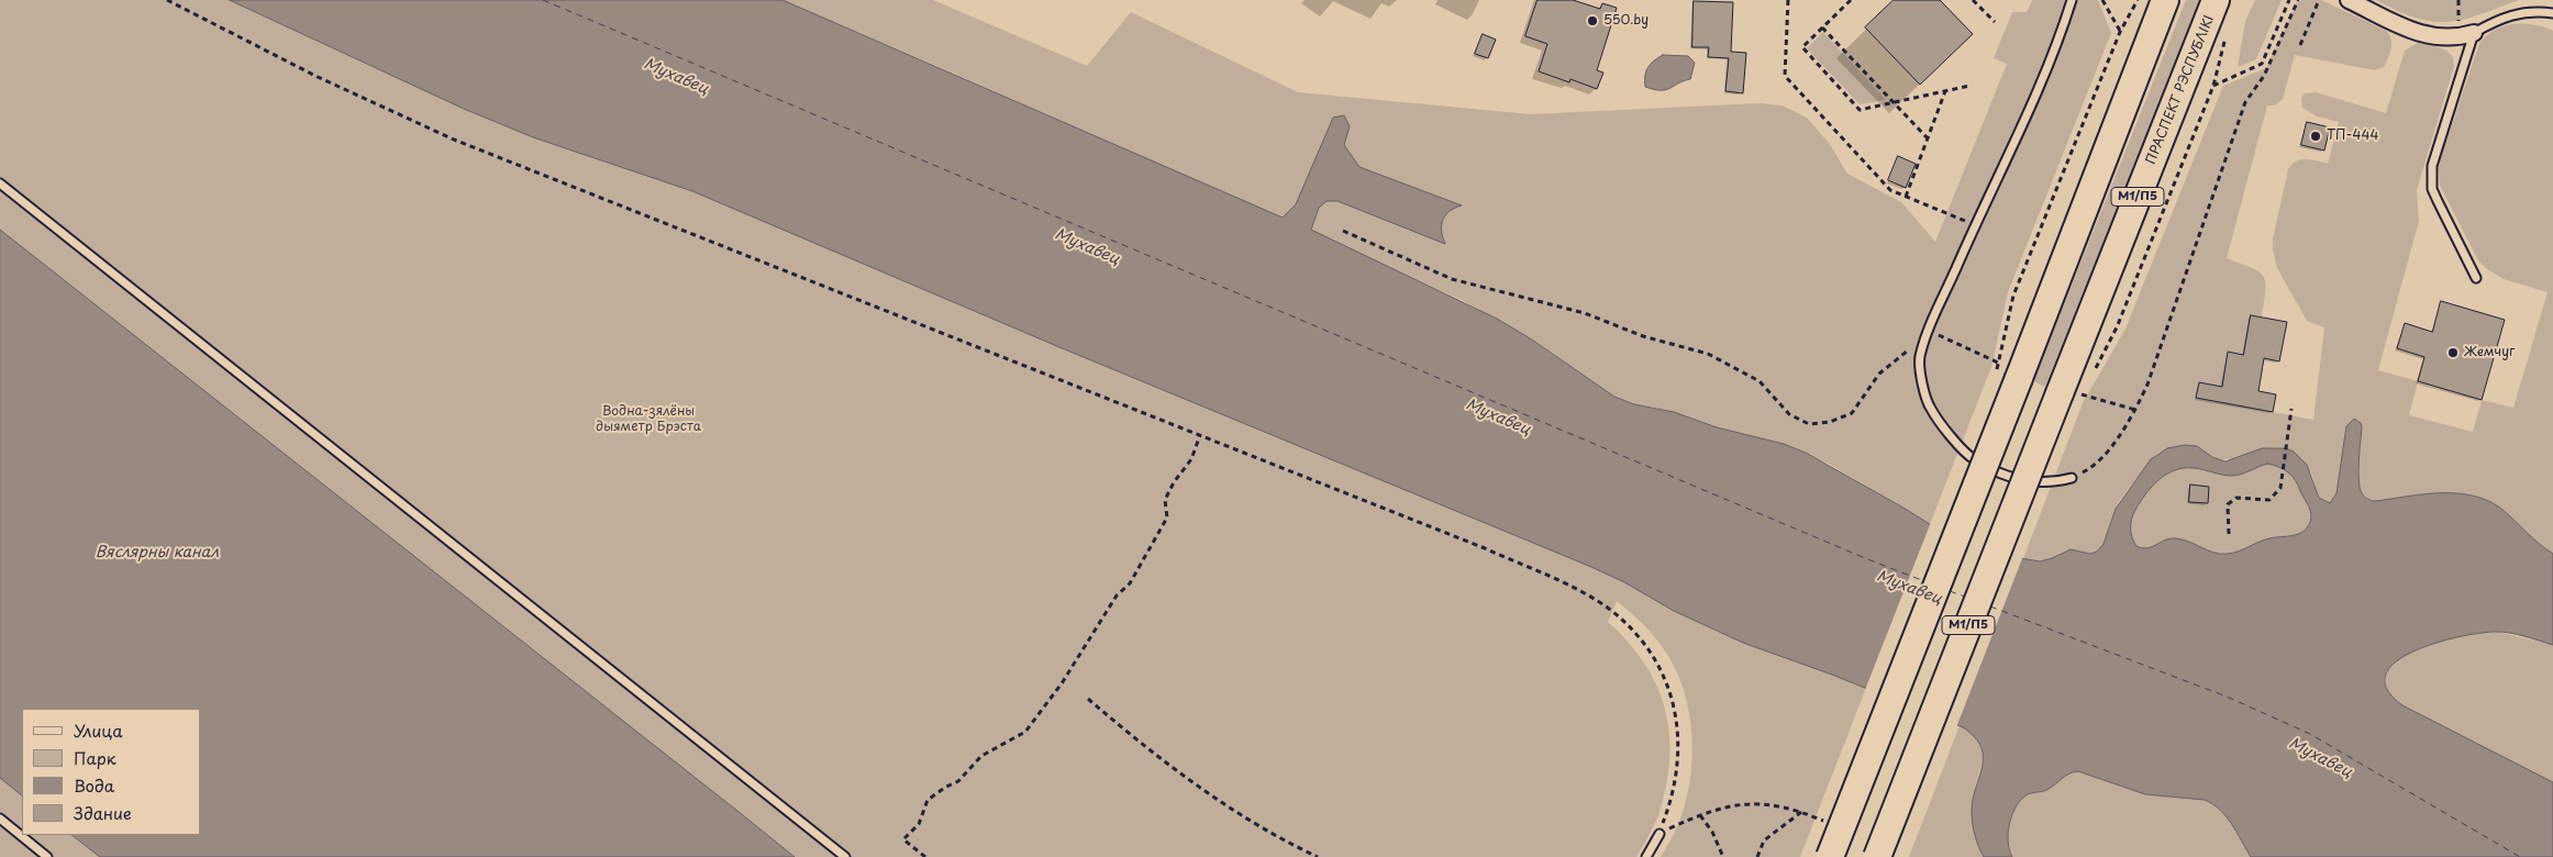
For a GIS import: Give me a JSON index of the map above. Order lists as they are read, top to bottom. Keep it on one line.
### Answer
{"streets":{"highway":["ПРАСПЕКТ РЭСПУБЛІКІ","М1/П5"]},"crossings":[["ПРАСПЕКТ РЭСПУБЛІКІ","М1/П5"]],"water":["Мухавец","Вяслярны канал"],"parks":["Водна-зялёны дыяметр Брэста"],"places":["550.by","ТП-444","Жемчуг"],"legend":["Улица","Парк","Вода","Здание"]}
